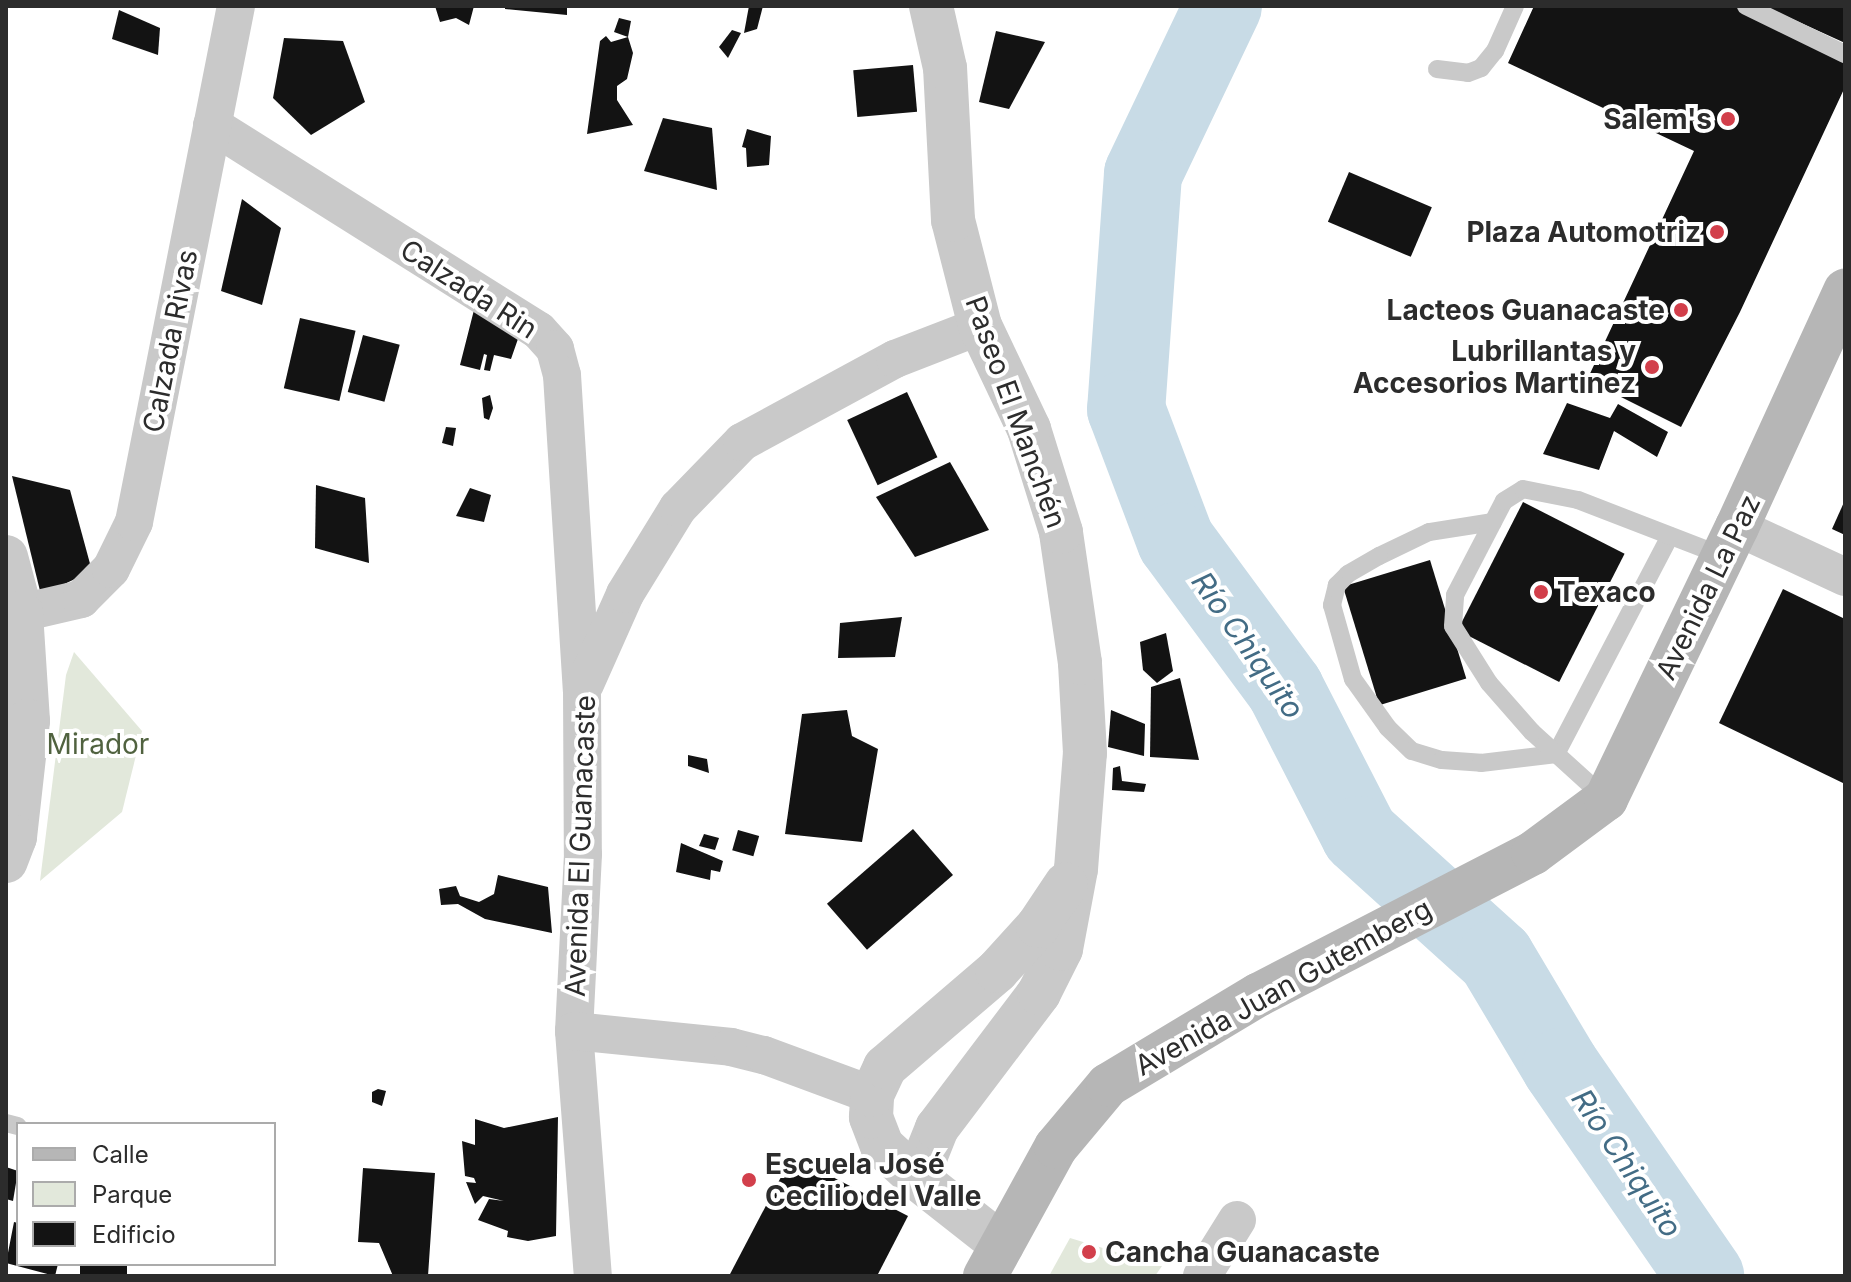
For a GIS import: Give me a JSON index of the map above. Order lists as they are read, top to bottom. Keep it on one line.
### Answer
{"streets":{"main road":["Avenida La Paz","Avenida Juan Gutemberg"],"street":["Calzada Rin","Calzada Rivas","Paseo El Manchén","Avenida El Guanacaste"]},"crossings":[["Calzada Rin","Calzada Rivas"],["Calzada Rin","Avenida El Guanacaste"],["Paseo El Manchén","Avenida El Guanacaste"],["Avenida La Paz","Avenida Juan Gutemberg"]],"water":["Río Chiquito"],"parks":["Mirador"],"places":["Salem's","Plaza Automotriz","Lacteos Guanacaste","Lubrillantas y Accesorios Martinez","Texaco","Escuela José Cecilio del Valle","Cancha Guanacaste"],"legend":["Calle","Parque","Edificio"]}
